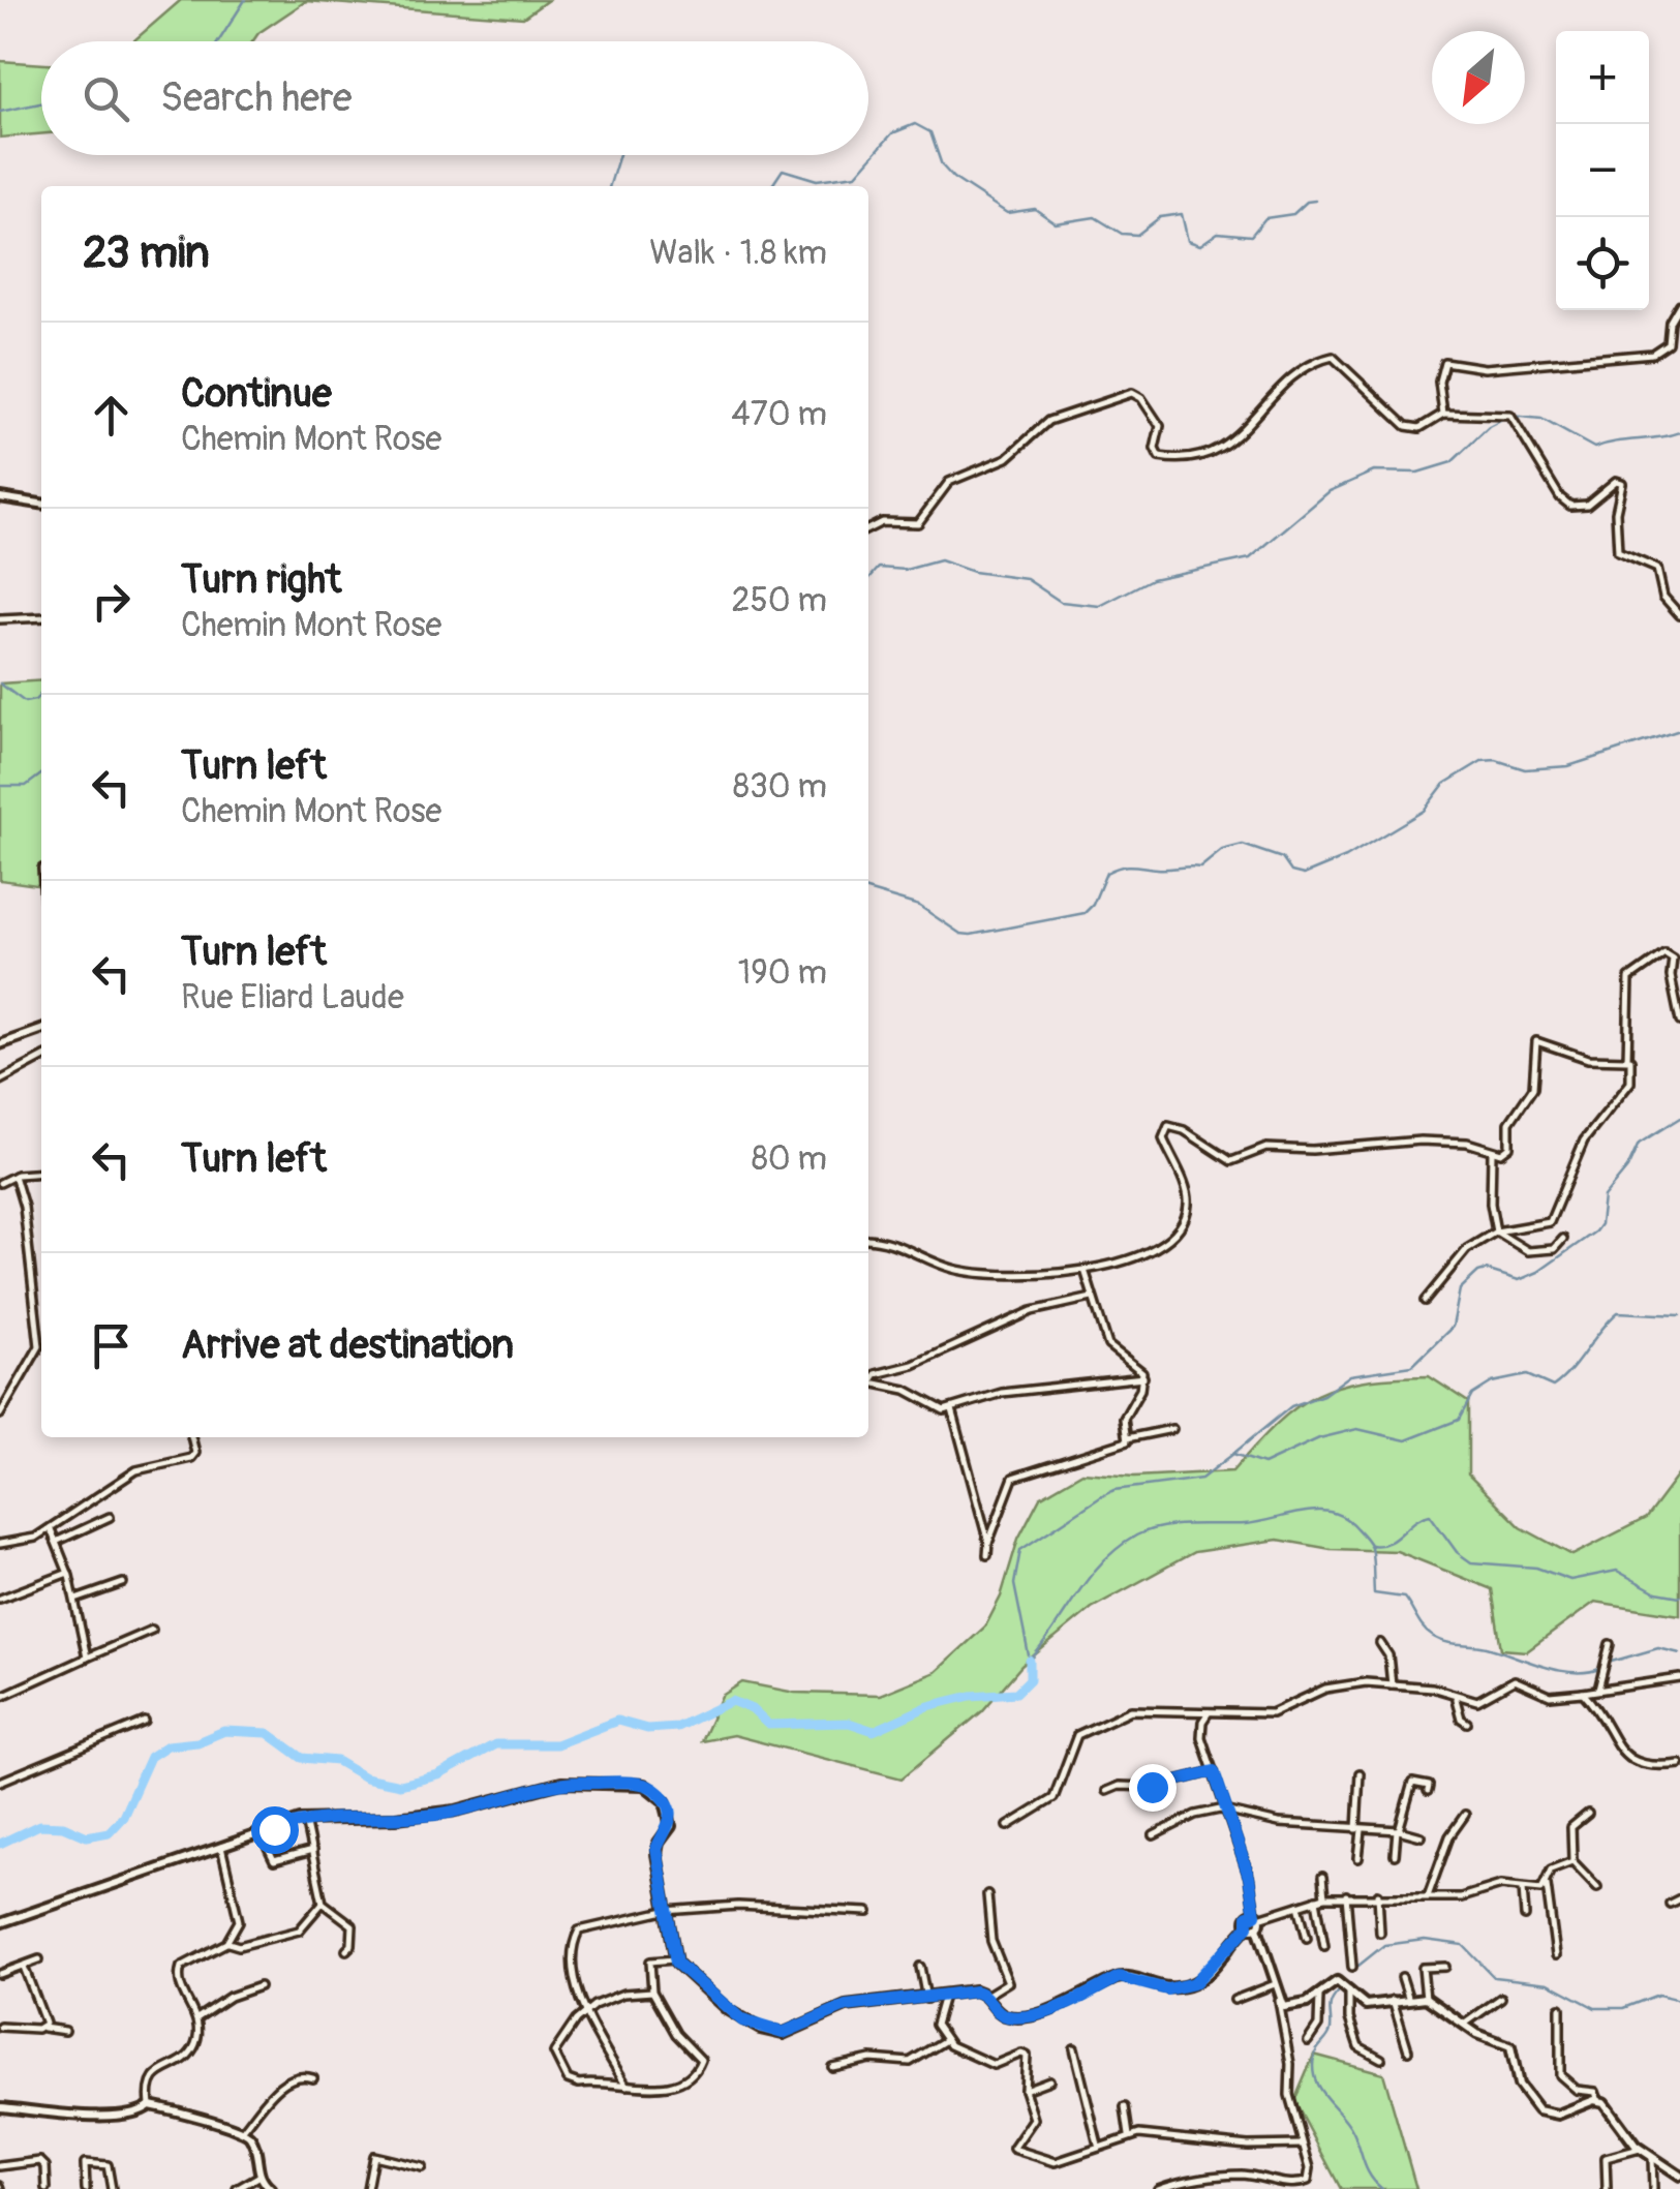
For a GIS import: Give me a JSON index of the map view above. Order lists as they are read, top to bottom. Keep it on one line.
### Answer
{"north":"bottom left","page":{"map_buttons":["+","−"],"search":"Search here","heading":["23 min","Walk · 1.8 km"],"list":[["Continue","Chemin Mont Rose","470 m"],["Turn right","Chemin Mont Rose","250 m"],["Turn left","Chemin Mont Rose","830 m"],["Turn left","Rue Eliard Laude","190 m"],["Turn left","80 m"],"Arrive at destination"]}}
